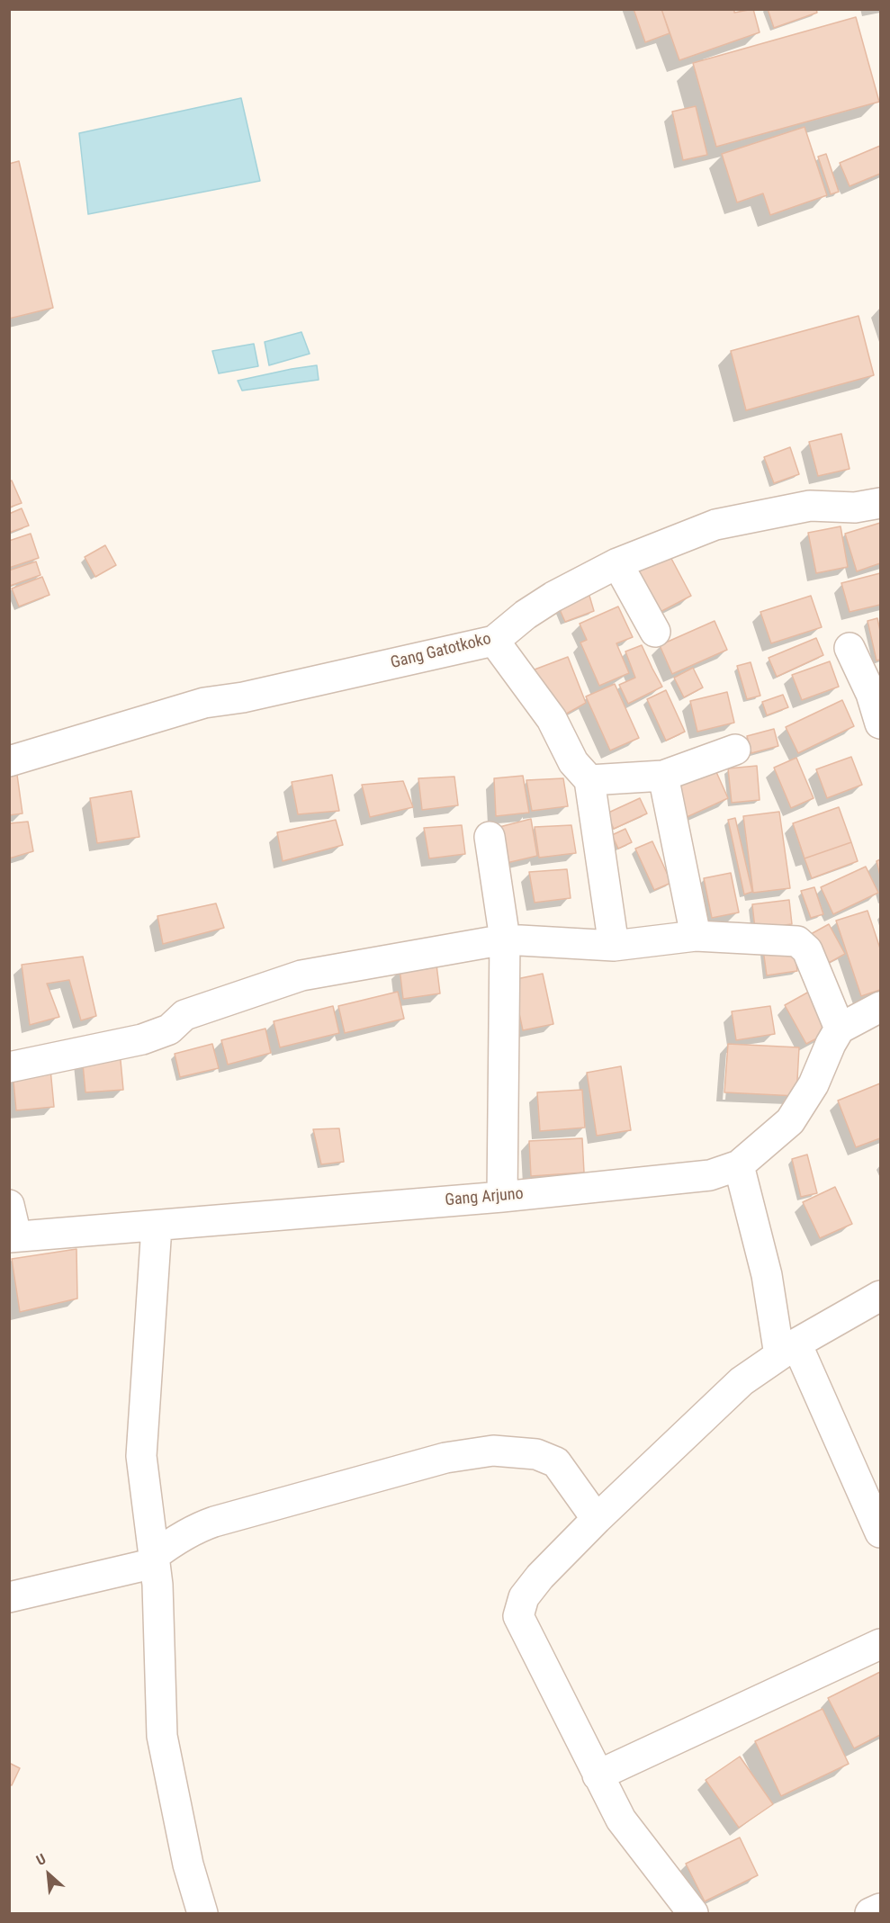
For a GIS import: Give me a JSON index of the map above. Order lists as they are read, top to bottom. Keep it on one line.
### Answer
{"streets":{"street":["Gang Gatotkoko","Gang Arjuno"]},"north":"top left"}
